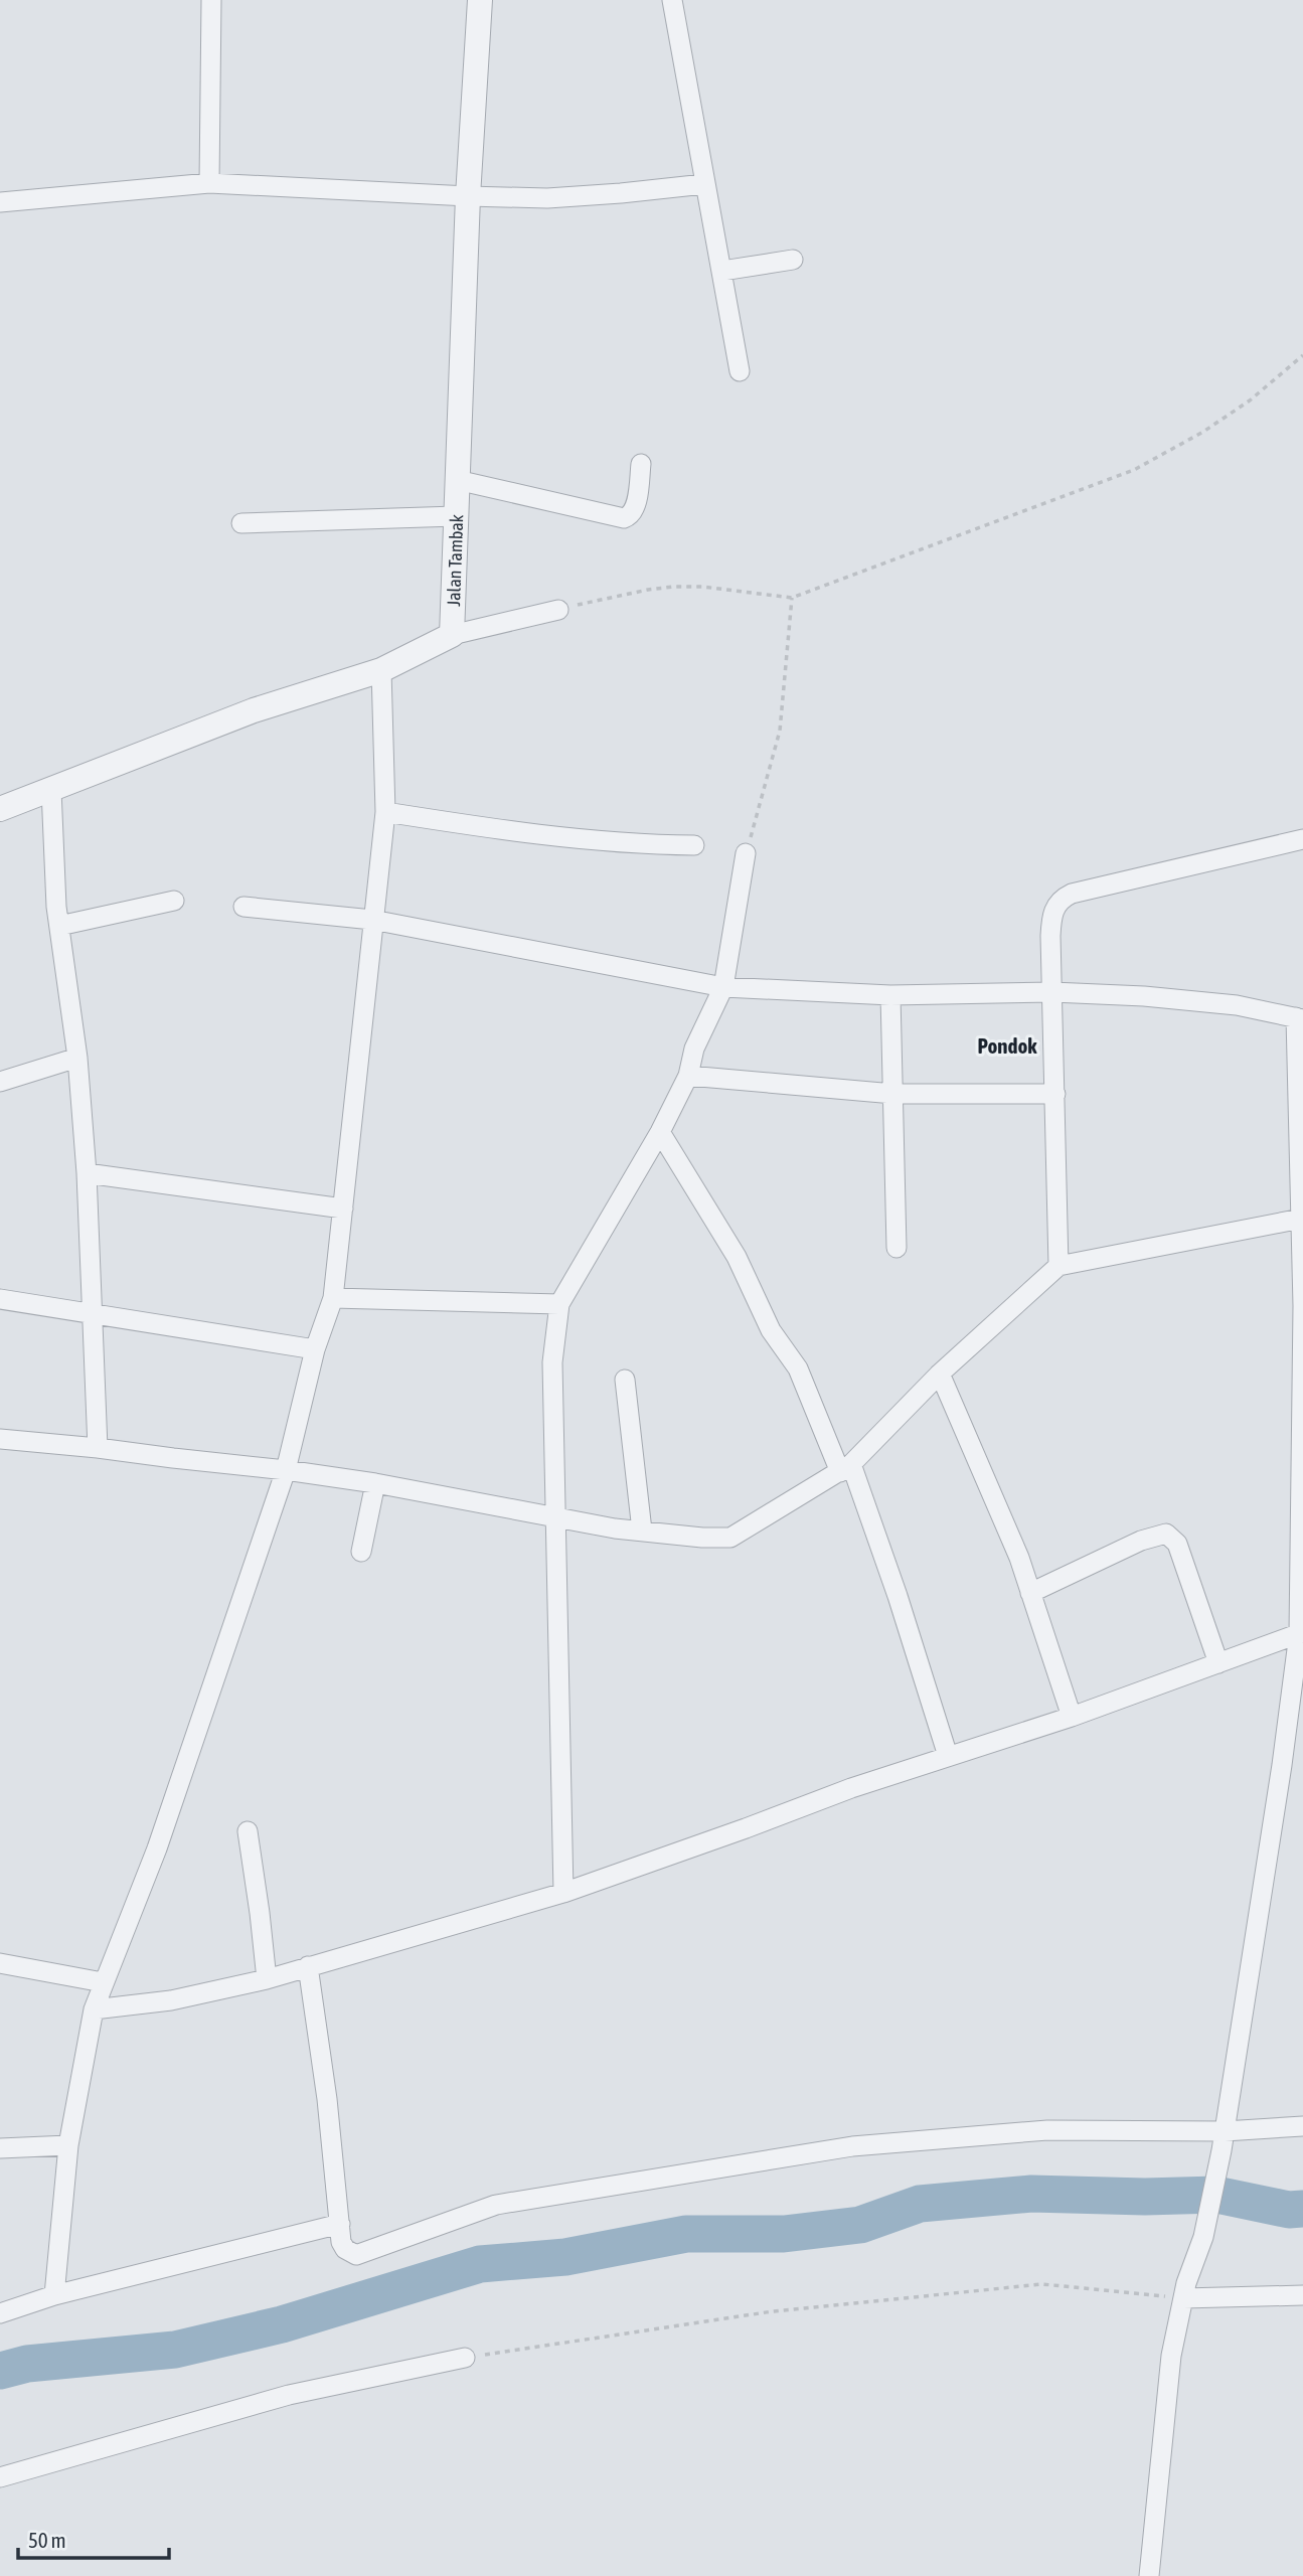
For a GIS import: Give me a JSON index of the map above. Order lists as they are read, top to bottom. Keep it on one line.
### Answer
{"streets":{"street":["Jalan Tambak"]},"districts":["Pondok"],"scale_bar":"50 m"}
